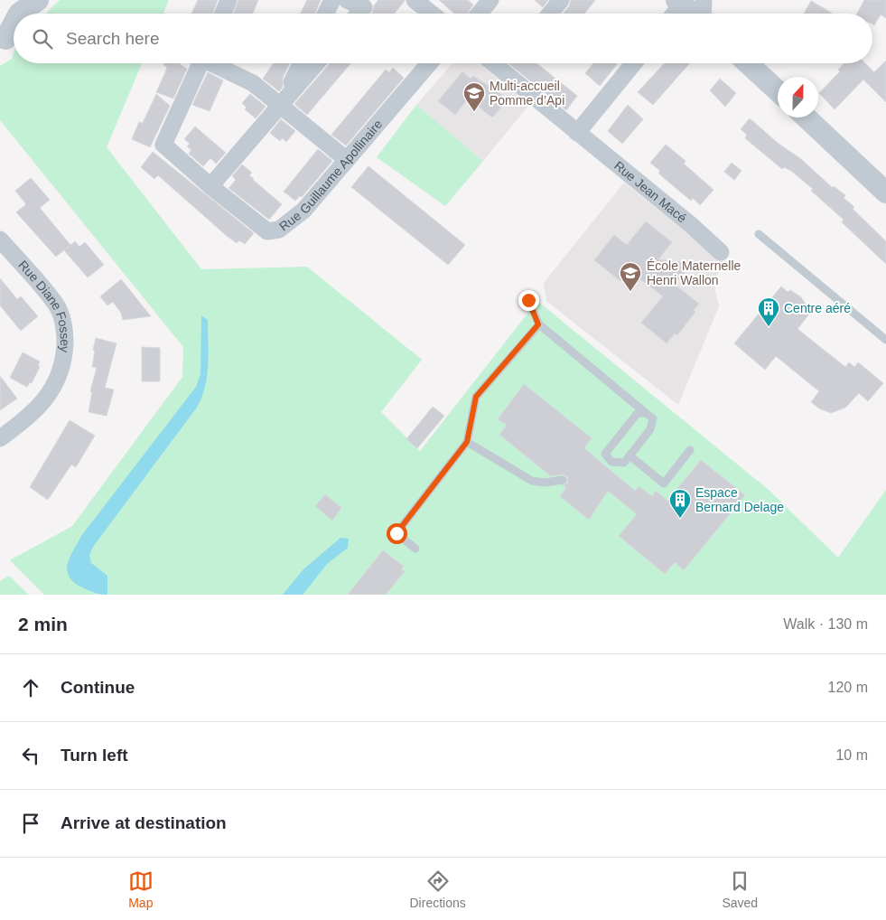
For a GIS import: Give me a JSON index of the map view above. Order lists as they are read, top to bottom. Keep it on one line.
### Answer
{"streets":{"street":["Rue Guillaume Apollinaire","Rue Jean Macé","Rue Diane Fossey"]},"places":{"school or university":["Multi-accueil Pomme d’Api","École Maternelle Henri Wallon"],"building":["Centre aéré","Espace Bernard Delage"]},"north":"top","page":{"search":"Search here","heading":["2 min","Walk · 130 m"],"list":[["Continue","120 m"],["Turn left","10 m"],"Arrive at destination"],"nav":["Map","Directions","Saved"]}}
